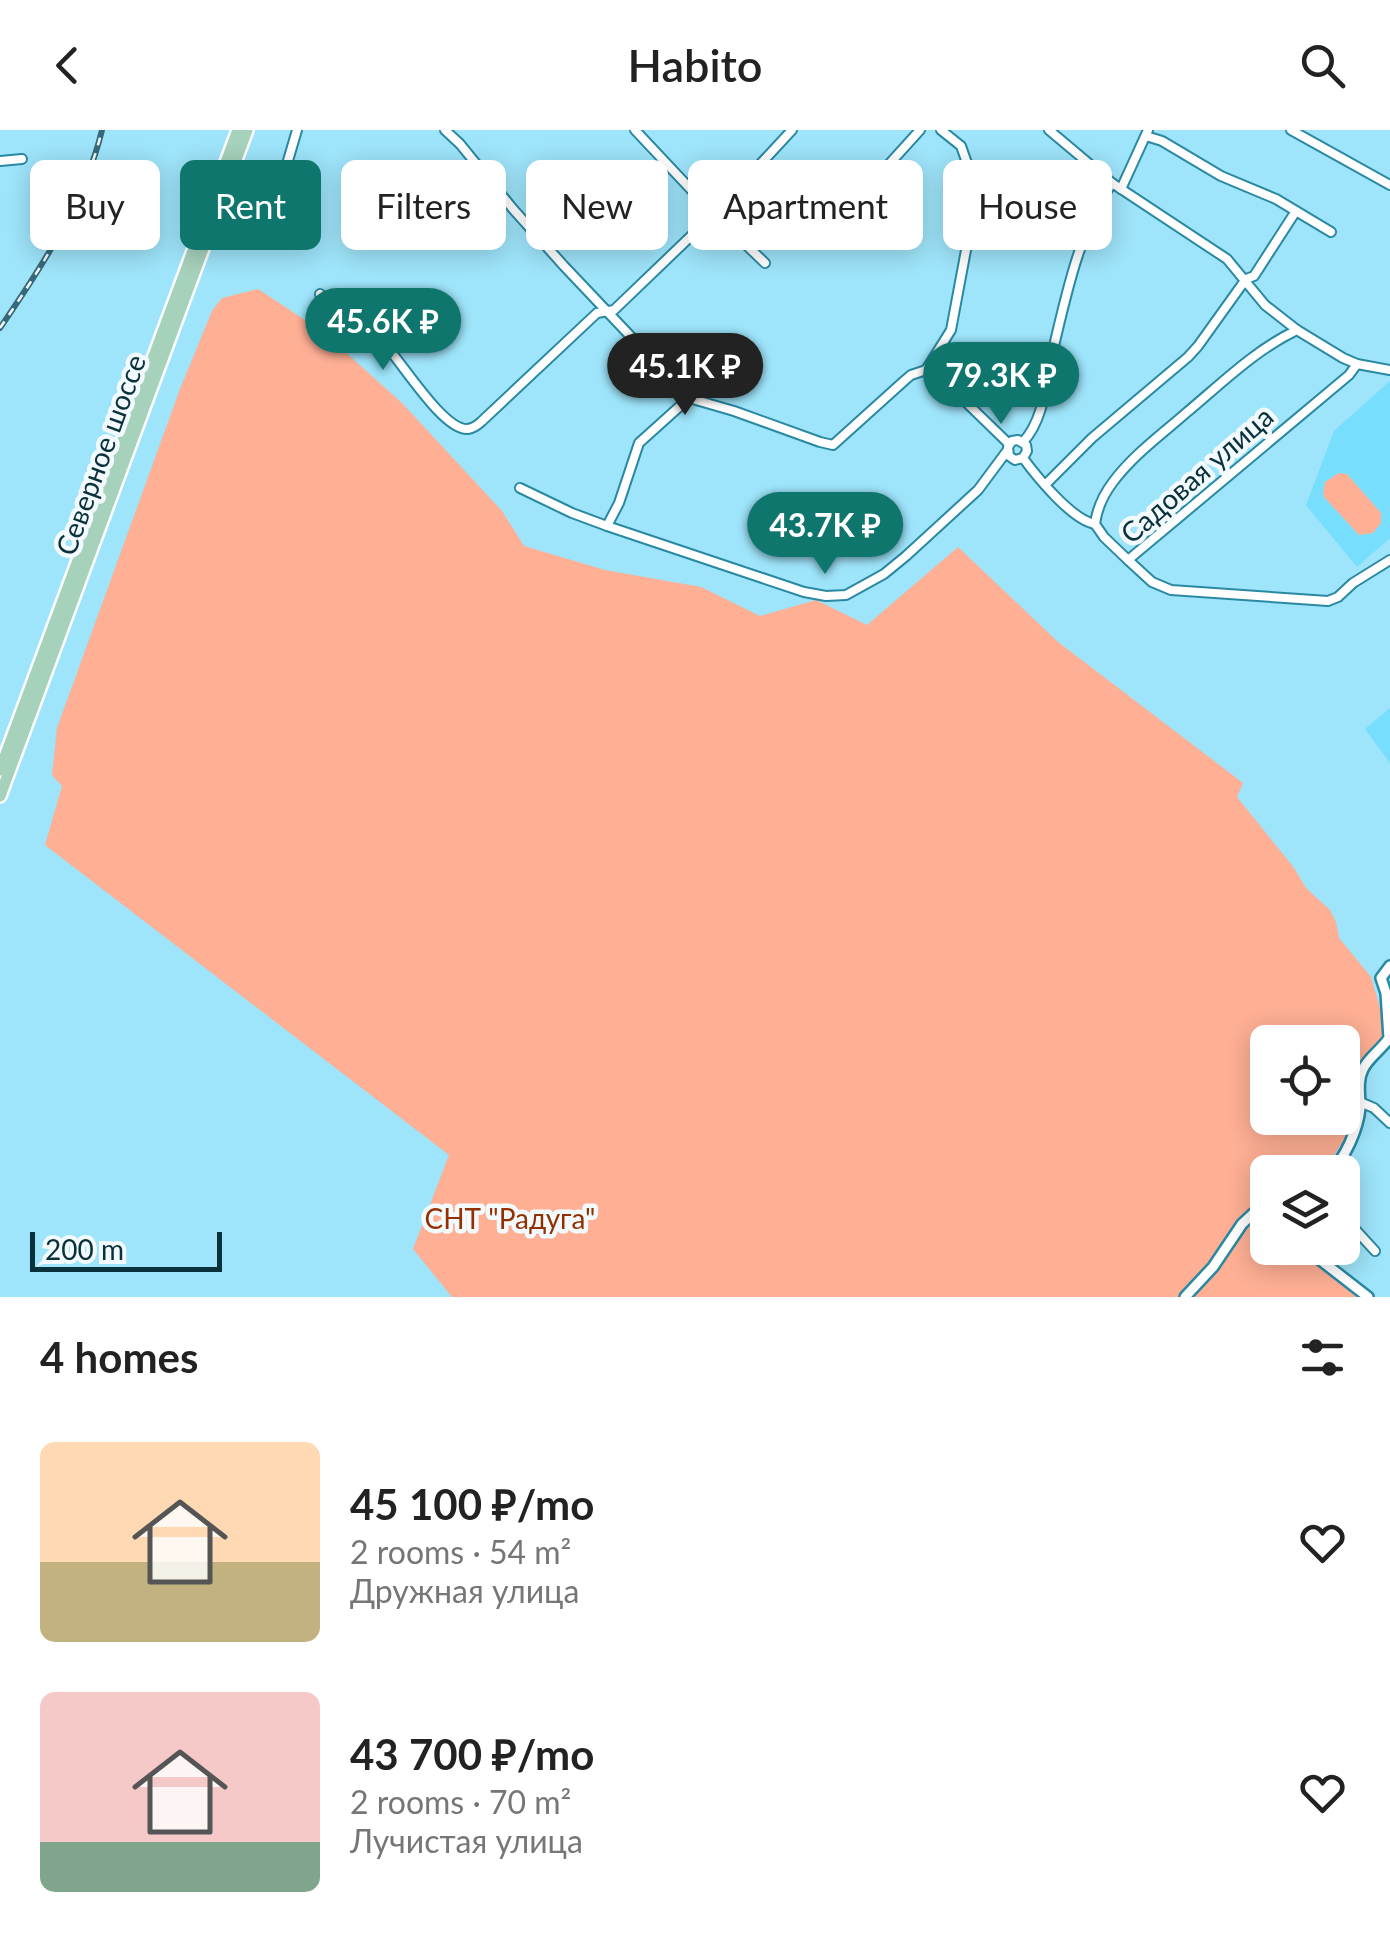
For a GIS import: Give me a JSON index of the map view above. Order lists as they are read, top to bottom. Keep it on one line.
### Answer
{"streets":{"main road":["Северное шоссе"],"street":["Садовая улица"]},"parks":["СНТ \"Радуга\""],"scale_bar":"200 m","page":{"header":"Habito","chip":["Buy","Rent","Filters","New","Apartment","House"],"price":["45.6K ₽","45.1K ₽","79.3K ₽","43.7K ₽"],"scale":"200 m","heading":"4 homes","list":[{"name":"45 100 ₽/mo","note":"2 rooms · 54 m² · Дружная улица"},{"name":"43 700 ₽/mo","note":"2 rooms · 70 m² · Лучистая улица"}]}}
